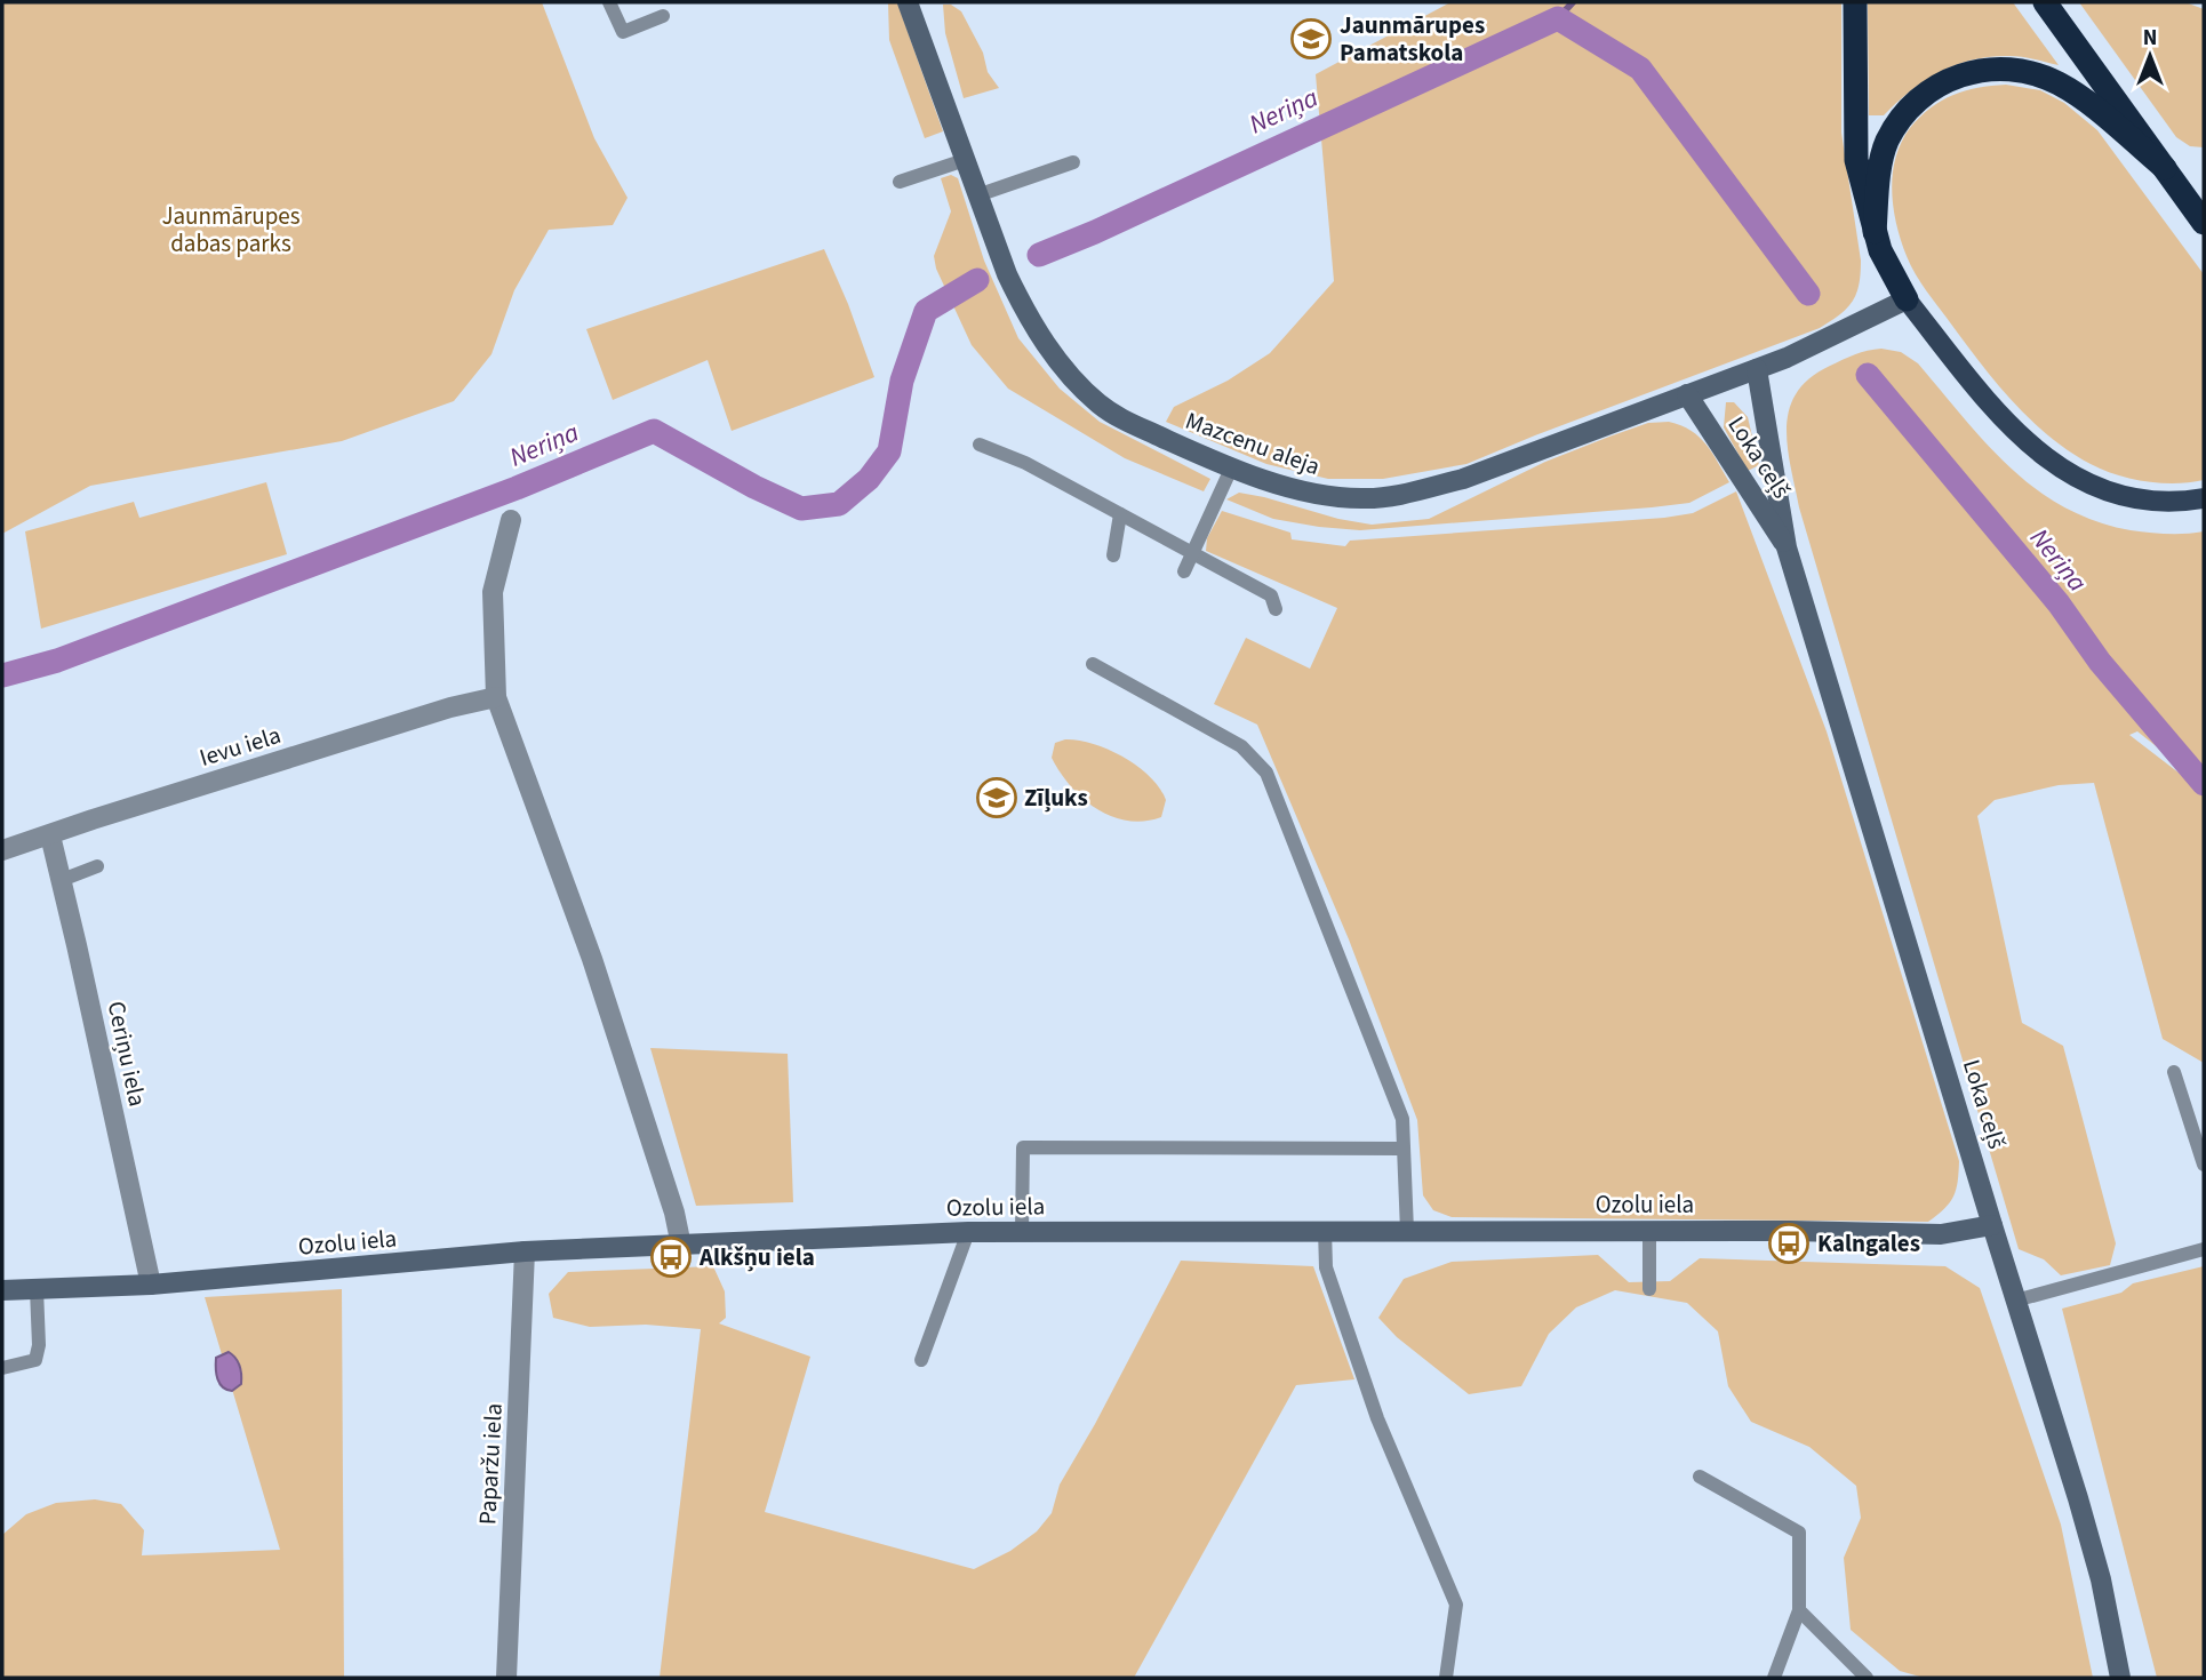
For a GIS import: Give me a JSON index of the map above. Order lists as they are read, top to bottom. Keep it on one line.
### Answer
{"streets":{"main road":["Mazcenu aleja","Loka ceļš","Ozolu iela"],"street":["Ievu iela","Ceriņu iela","Paparžu iela"]},"crossings":[["Mazcenu aleja","Loka ceļš"],["Loka ceļš","Ozolu iela"],["Ievu iela","Ceriņu iela"],["Ceriņu iela","Ozolu iela"],["Ozolu iela","Paparžu iela"]],"water":["Neriņa"],"parks":["Jaunmārupes dabas parks"],"places":{"school or university":["Jaunmārupes Pamatskola","Zīļuks"],"bus stop":["Kalngales","Alkšņu iela"]},"north":"top"}
